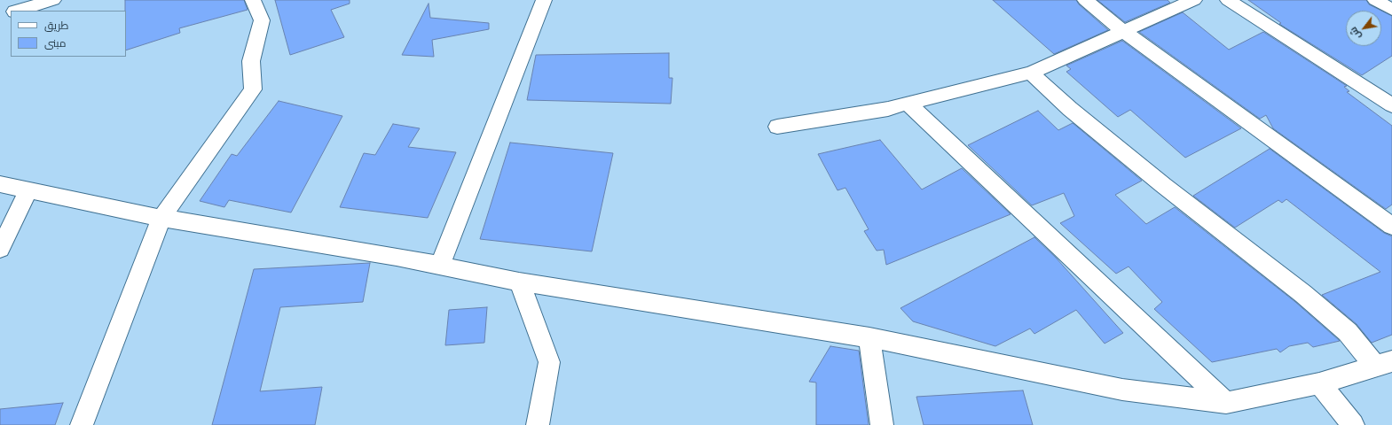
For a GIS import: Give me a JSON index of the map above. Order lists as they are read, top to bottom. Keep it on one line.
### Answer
{"legend":["طريق","مبنى"],"north":"bottom left"}
